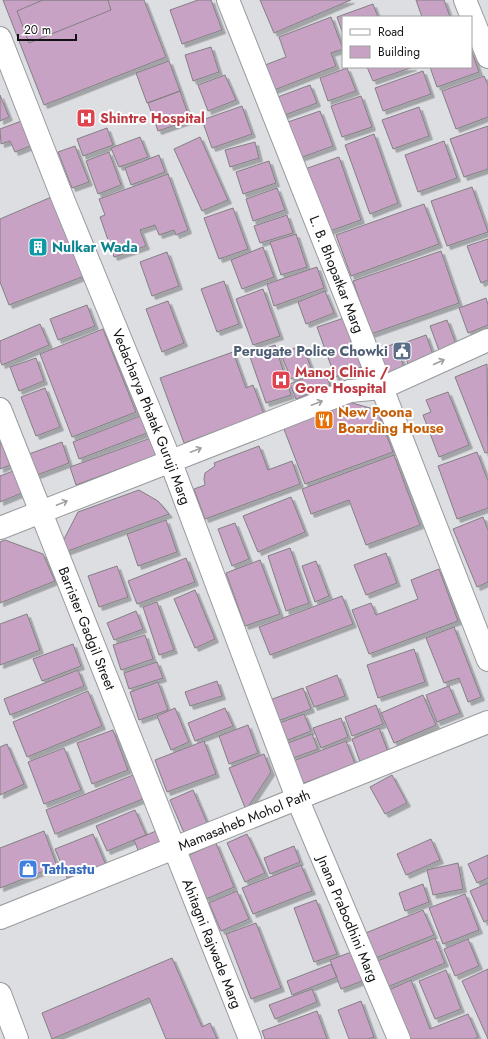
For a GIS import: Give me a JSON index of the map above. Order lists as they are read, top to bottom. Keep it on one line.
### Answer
{"streets":{"street":["L. B. Bhopatkar Marg","Vedacharya Phatak Guruji Marg","Barrister Gadgil Street","Mamasaheb Mohol Path","Jnana Prabodhini Marg","Ahitagni Rajwade Marg"]},"crossings":[["Vedacharya Phatak Guruji Marg","Mamasaheb Mohol Path"],["Vedacharya Phatak Guruji Marg","Jnana Prabodhini Marg"],["Barrister Gadgil Street","Mamasaheb Mohol Path"],["Barrister Gadgil Street","Ahitagni Rajwade Marg"],["Mamasaheb Mohol Path","Jnana Prabodhini Marg"],["Mamasaheb Mohol Path","Ahitagni Rajwade Marg"]],"places":{"hospital":["Shintre Hospital","Manoj Clinic / Gore Hospital"],"building":["Nulkar Wada"],"public building":["Perugate Police Chowki"],"restaurant":["New Poona Boarding House"],"shop":["Tathastu"]},"legend":["Road","Building"],"scale_bar":"20 m"}
